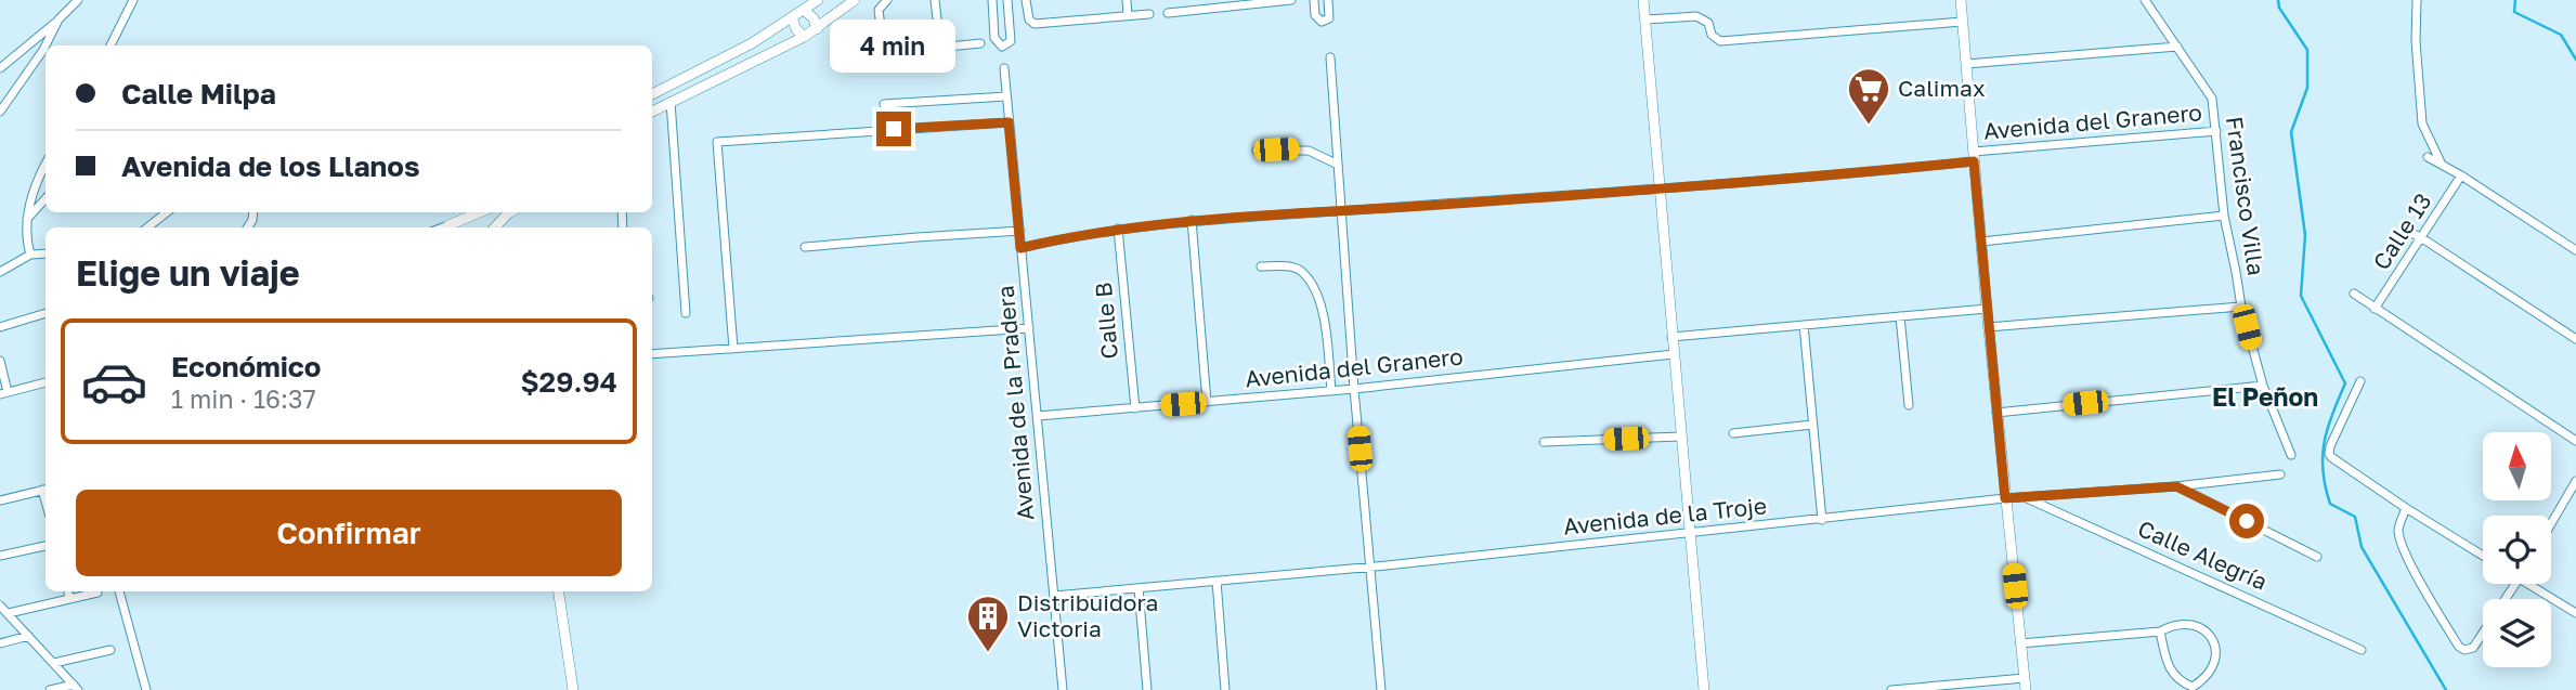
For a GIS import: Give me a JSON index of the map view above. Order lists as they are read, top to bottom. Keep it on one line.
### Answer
{"streets":{"street":["Avenida del Granero","Francisco Villa","Calle 13","Calle B","Avenida de la Pradera","Avenida de la Troje","Calle Alegría"]},"crossings":[["Avenida del Granero","Francisco Villa"],["Avenida del Granero","Calle B"],["Avenida del Granero","Avenida de la Pradera"],["Avenida de la Pradera","Avenida de la Troje"],["Avenida de la Troje","Calle Alegría"]],"districts":["El Peñon"],"places":{"supermarket":["Calimax"],"building":["Distribuidora Victoria"]},"north":"top","page":{"bubble":"4 min","banner":["Calle Milpa","Avenida de los Llanos"],"heading":"Elige un viaje","list":[{"name":"Económico","note":"1 min · 16:37","value":"$29.94"}],"buttons":"Confirmar"}}
